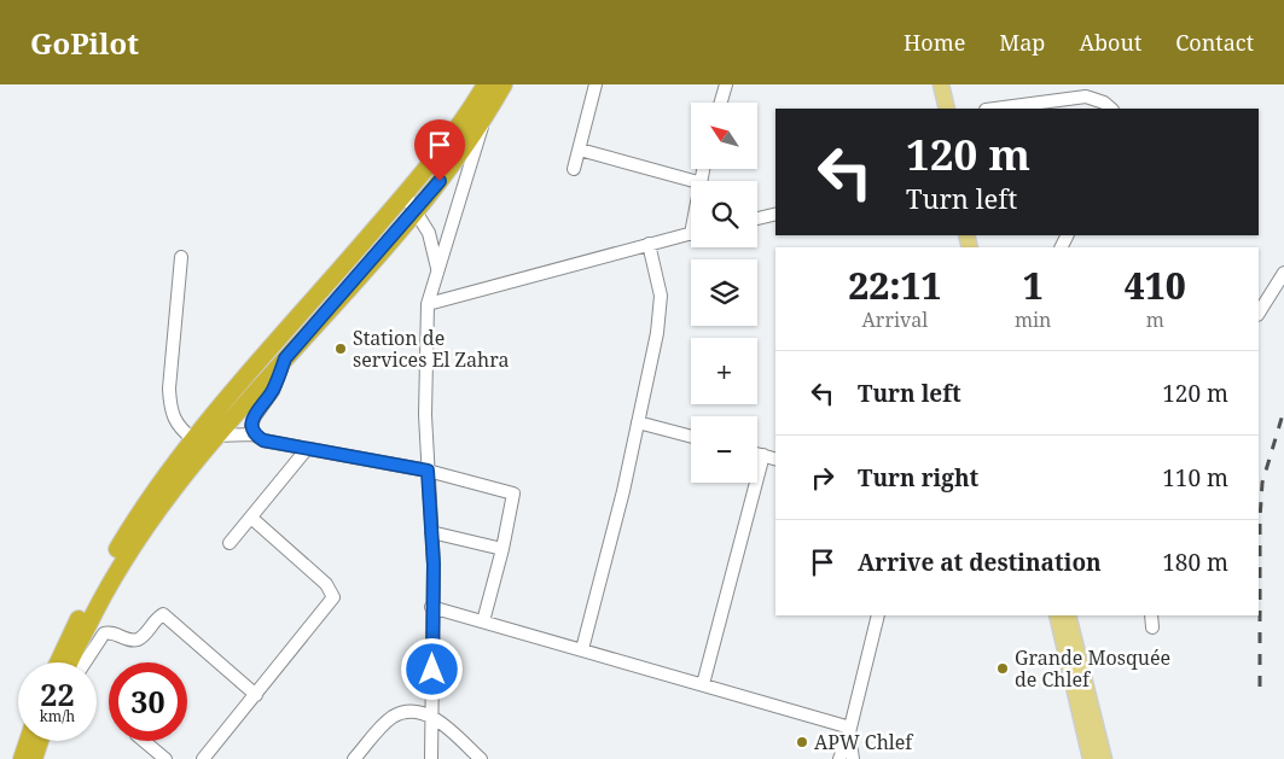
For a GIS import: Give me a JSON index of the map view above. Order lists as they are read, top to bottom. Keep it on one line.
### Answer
{"places":["Station de services El Zahra","Grande Mosquée de Chlef","APW Chlef"],"north":"top left","page":{"header":"GoPilot","nav":["Home","Map","About","Contact"],"map_buttons":["+","−"],"turn":["120 m","Turn left"],"eta":["22:11","Arrival","1","min","410","m"],"list":[{"name":"Turn left","value":"120 m"},{"name":"Turn right","value":"110 m"},{"name":"Arrive at destination","value":"180 m"}],"speed":"22 km/h","limit":"30"}}
